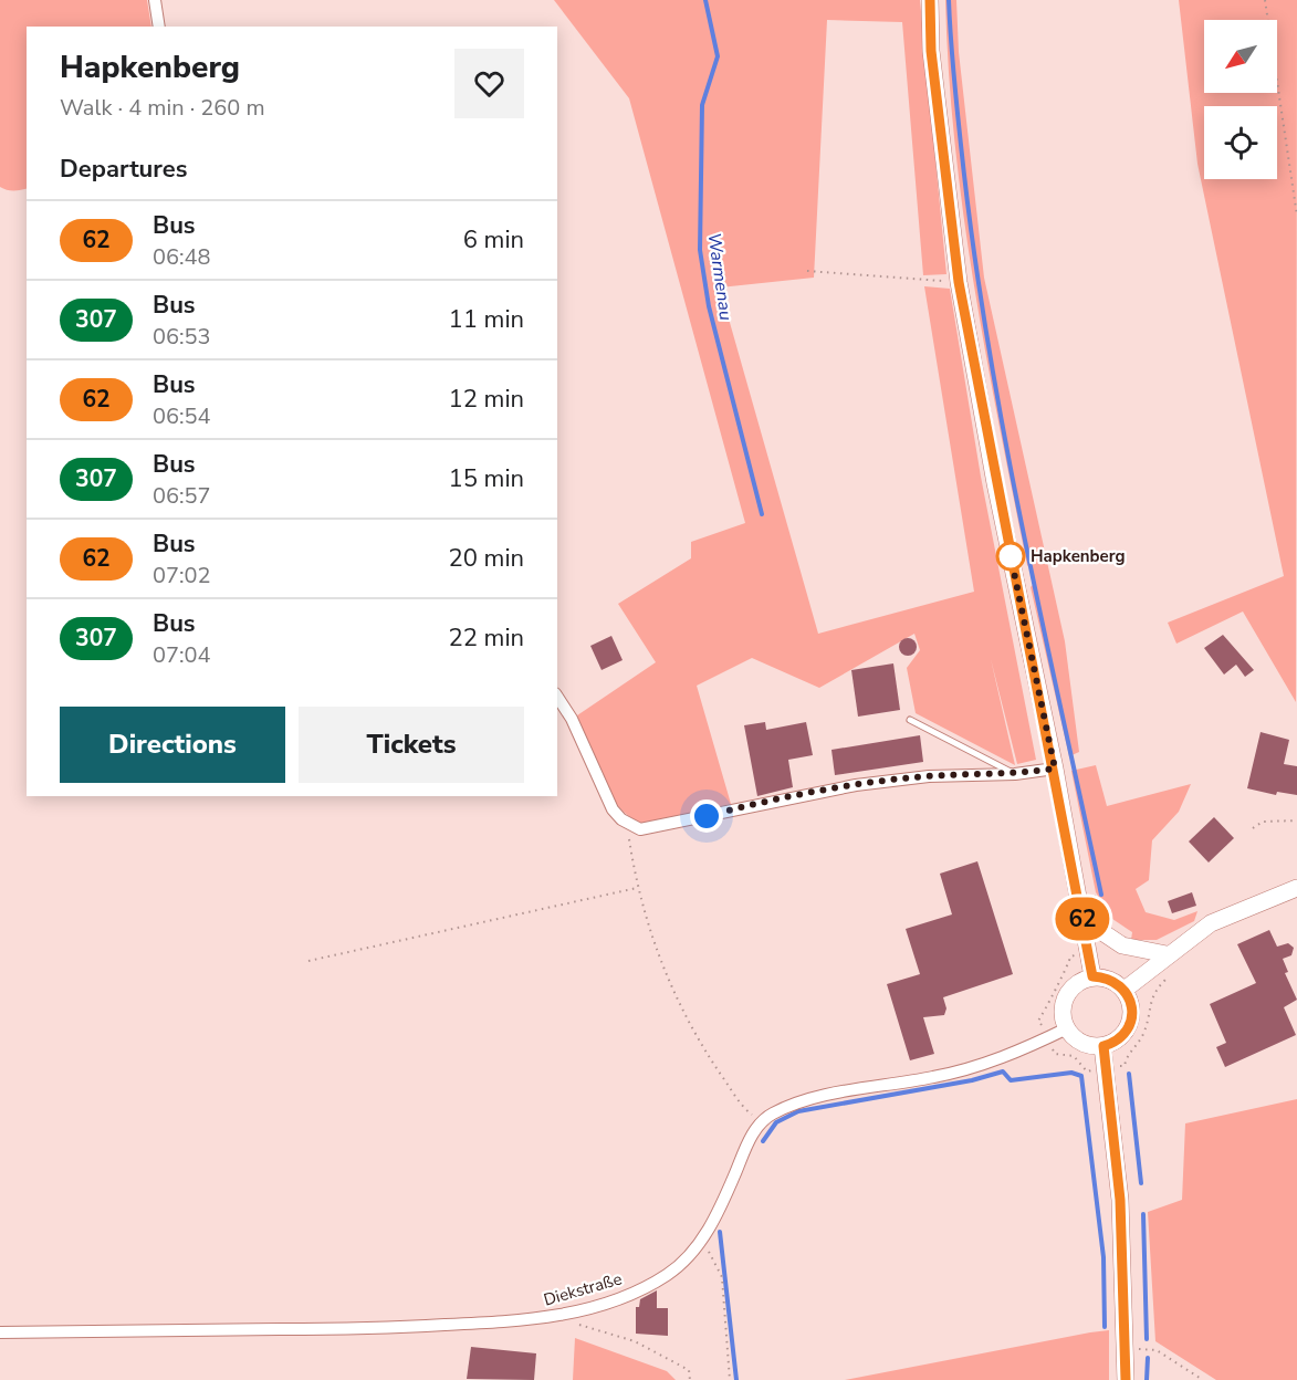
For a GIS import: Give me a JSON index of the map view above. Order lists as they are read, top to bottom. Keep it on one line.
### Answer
{"streets":{"street":["Diekstraße"]},"water":["Warmenau"],"places":["Hapkenberg"],"lines":["bus line 62"],"north":"bottom left","page":{"on_map":"62","heading":[["Hapkenberg","Walk · 4 min · 260 m"],"Departures"],"list":[{"mark":"62","name":"Bus","note":"06:48","value":"6 min"},{"mark":"307","name":"Bus","note":"06:53","value":"11 min"},{"mark":"62","name":"Bus","note":"06:54","value":"12 min"},{"mark":"307","name":"Bus","note":"06:57","value":"15 min"},{"mark":"62","name":"Bus","note":"07:02","value":"20 min"},{"mark":"307","name":"Bus","note":"07:04","value":"22 min"}],"buttons":["Directions","Tickets"]}}
